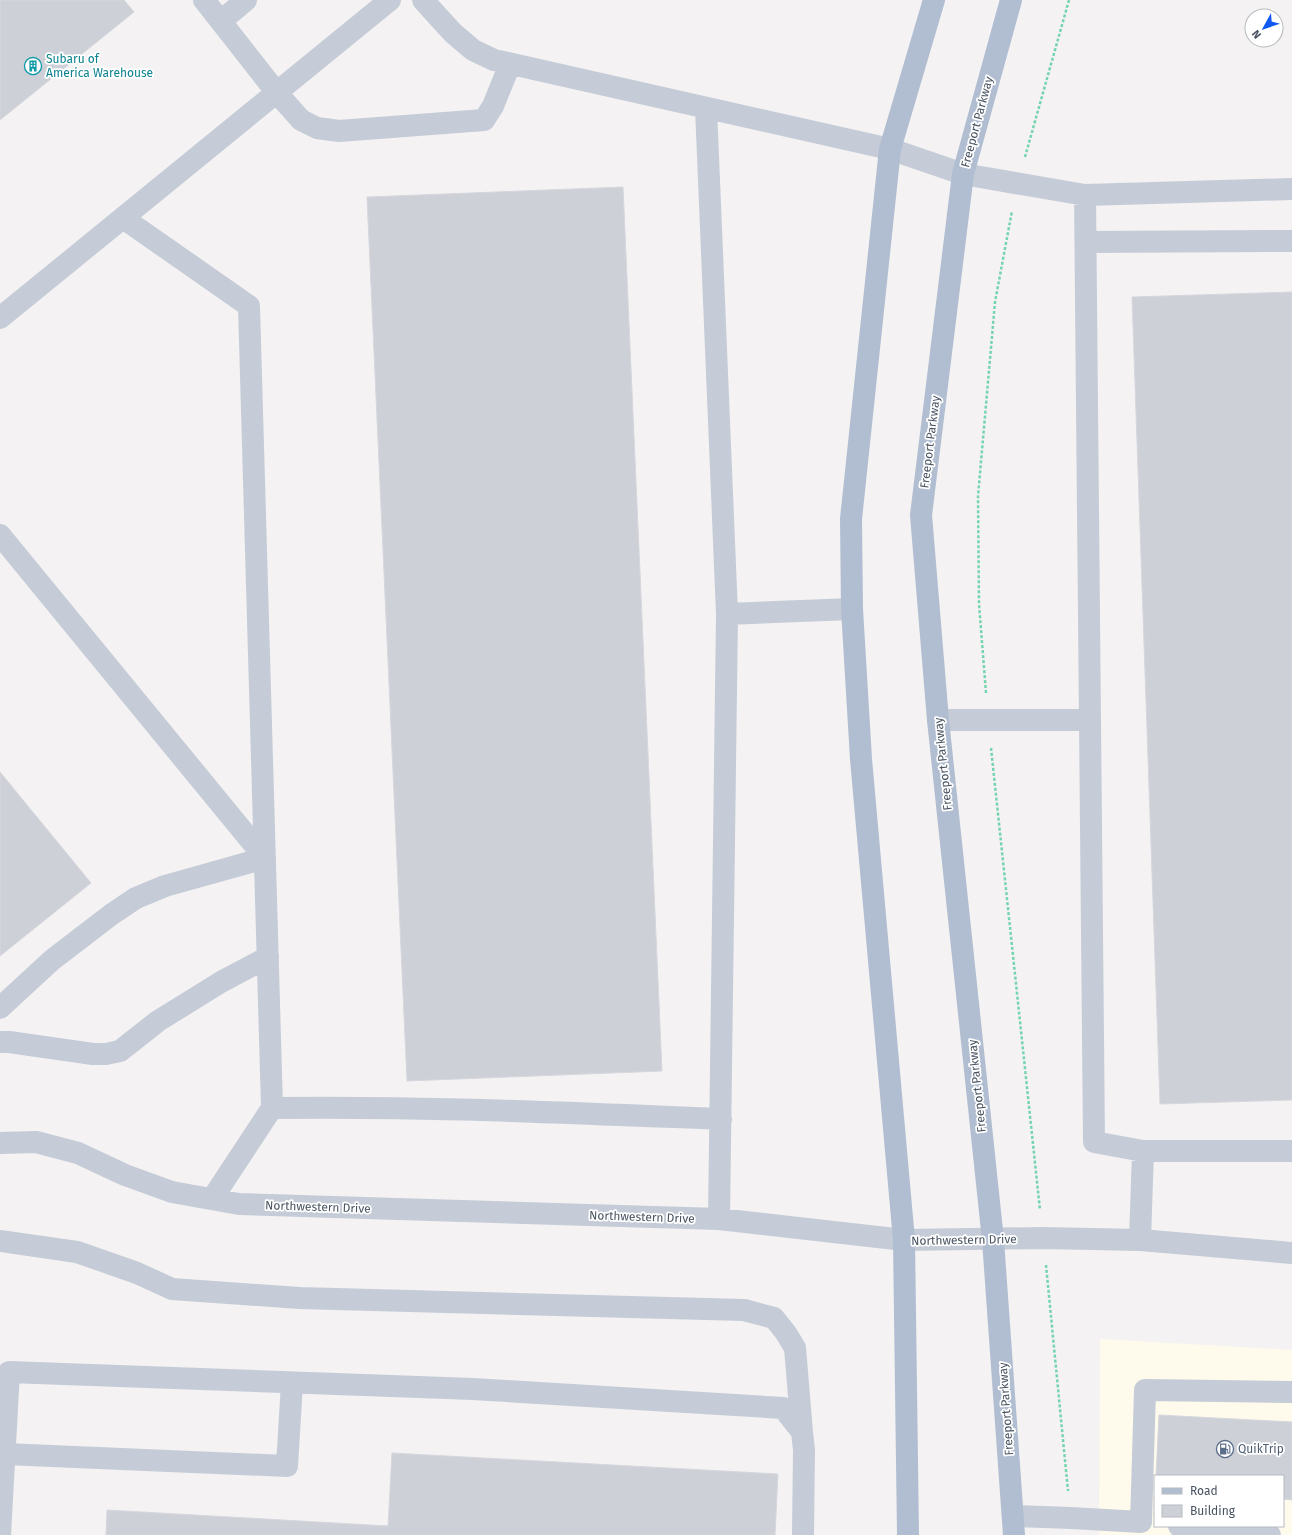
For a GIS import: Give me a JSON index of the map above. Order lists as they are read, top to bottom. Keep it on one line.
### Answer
{"streets":{"main road":["Freeport Parkway"],"street":["Northwestern Drive"]},"crossings":[["Freeport Parkway","Northwestern Drive"]],"places":{"building":["Subaru of America Warehouse"],"fuel station":["QuikTrip"]},"legend":["Road","Building"],"north":"bottom left"}
